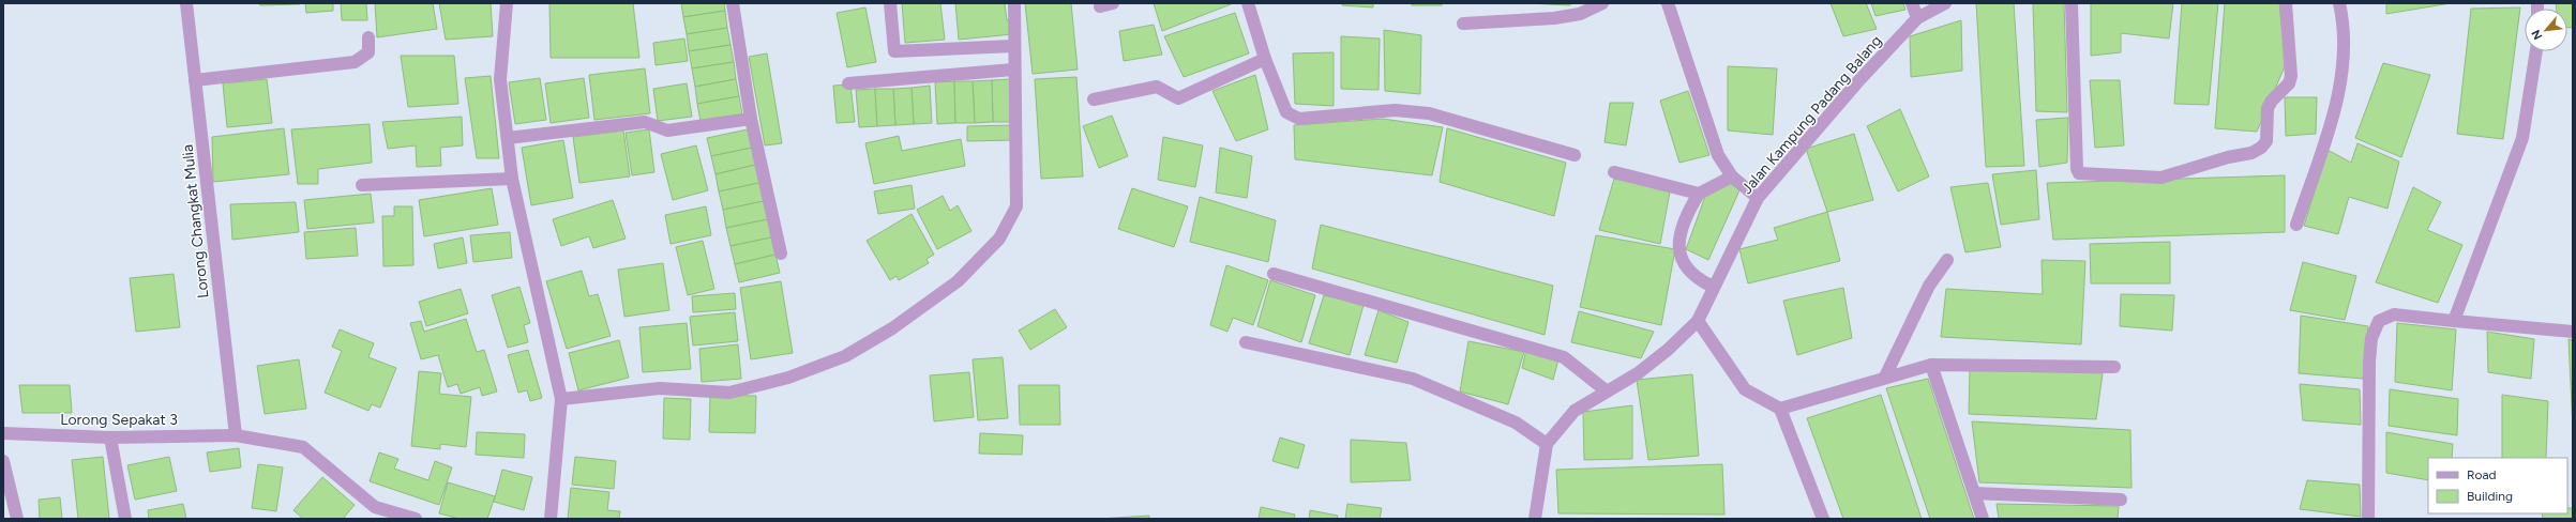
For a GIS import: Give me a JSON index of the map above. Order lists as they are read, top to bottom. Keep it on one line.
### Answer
{"streets":{"street":["Jalan Kampung Padang Balang","Lorong Changkat Mulia","Lorong Sepakat 3"]},"crossings":[["Lorong Changkat Mulia","Lorong Sepakat 3"]],"legend":["Road","Building"],"north":"bottom left"}
